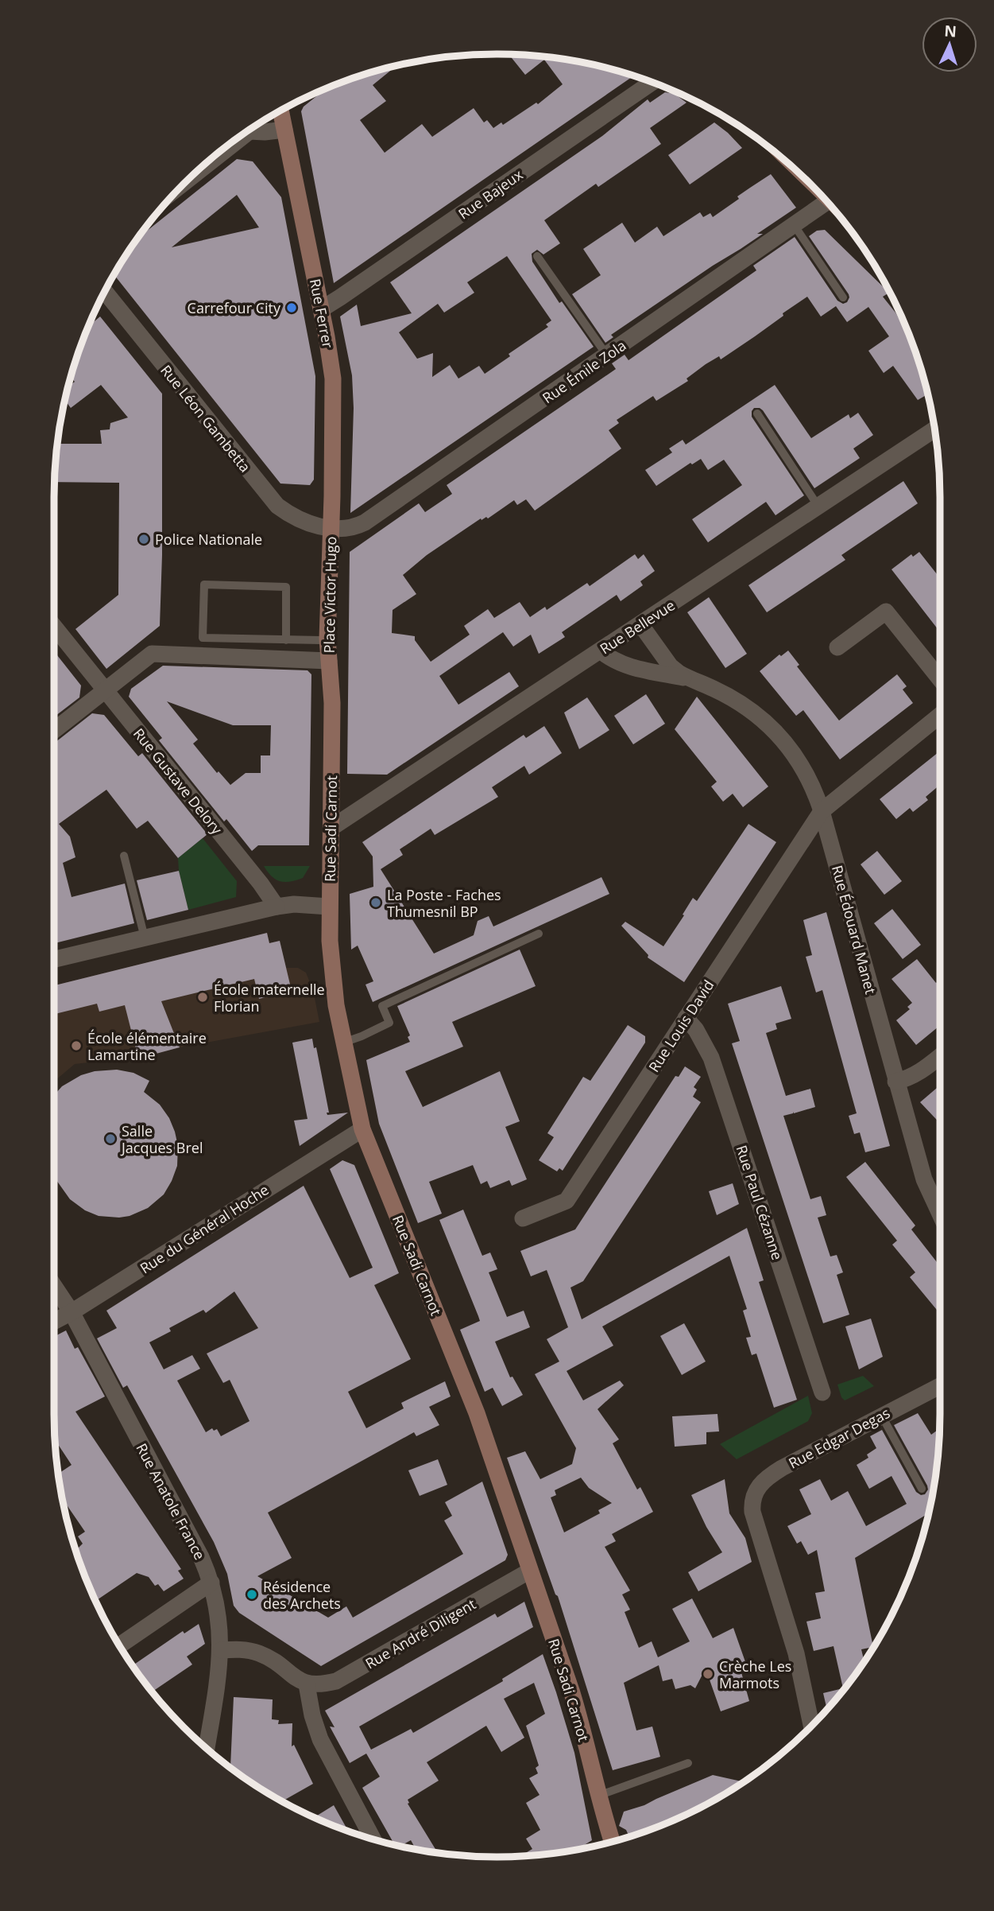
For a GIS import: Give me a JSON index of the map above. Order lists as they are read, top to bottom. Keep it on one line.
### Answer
{"streets":{"street":["Rue Bajeux","Rue Ferrer","Rue Émile Zola","Rue Léon Gambetta","Place Victor Hugo","Rue Bellevue","Rue Gustave Delory","Rue Sadi Carnot","Rue Édouard Manet","Rue Louis David","Rue Paul Cézanne","Rue du Général Hoche","Rue Edgar Degas","Rue Anatole France","Rue André Diligent"]},"crossings":[["Rue Bajeux","Rue Ferrer"],["Rue Ferrer","Rue Émile Zola"],["Rue Ferrer","Rue Léon Gambetta"],["Rue Ferrer","Place Victor Hugo"],["Rue Émile Zola","Rue Léon Gambetta"],["Rue Émile Zola","Place Victor Hugo"],["Rue Léon Gambetta","Place Victor Hugo"],["Place Victor Hugo","Rue Sadi Carnot"],["Rue Bellevue","Rue Sadi Carnot"],["Rue Bellevue","Rue Édouard Manet"],["Rue Sadi Carnot","Rue du Général Hoche"],["Rue Sadi Carnot","Rue André Diligent"],["Rue Édouard Manet","Rue Louis David"],["Rue Louis David","Rue Paul Cézanne"],["Rue du Général Hoche","Rue Anatole France"]],"places":["Carrefour City","Police Nationale","La Poste - Faches Thumesnil BP","École maternelle Florian","École élémentaire Lamartine","Salle Jacques Brel","Résidence des Archets","Crèche Les Marmots"],"north":"top"}
